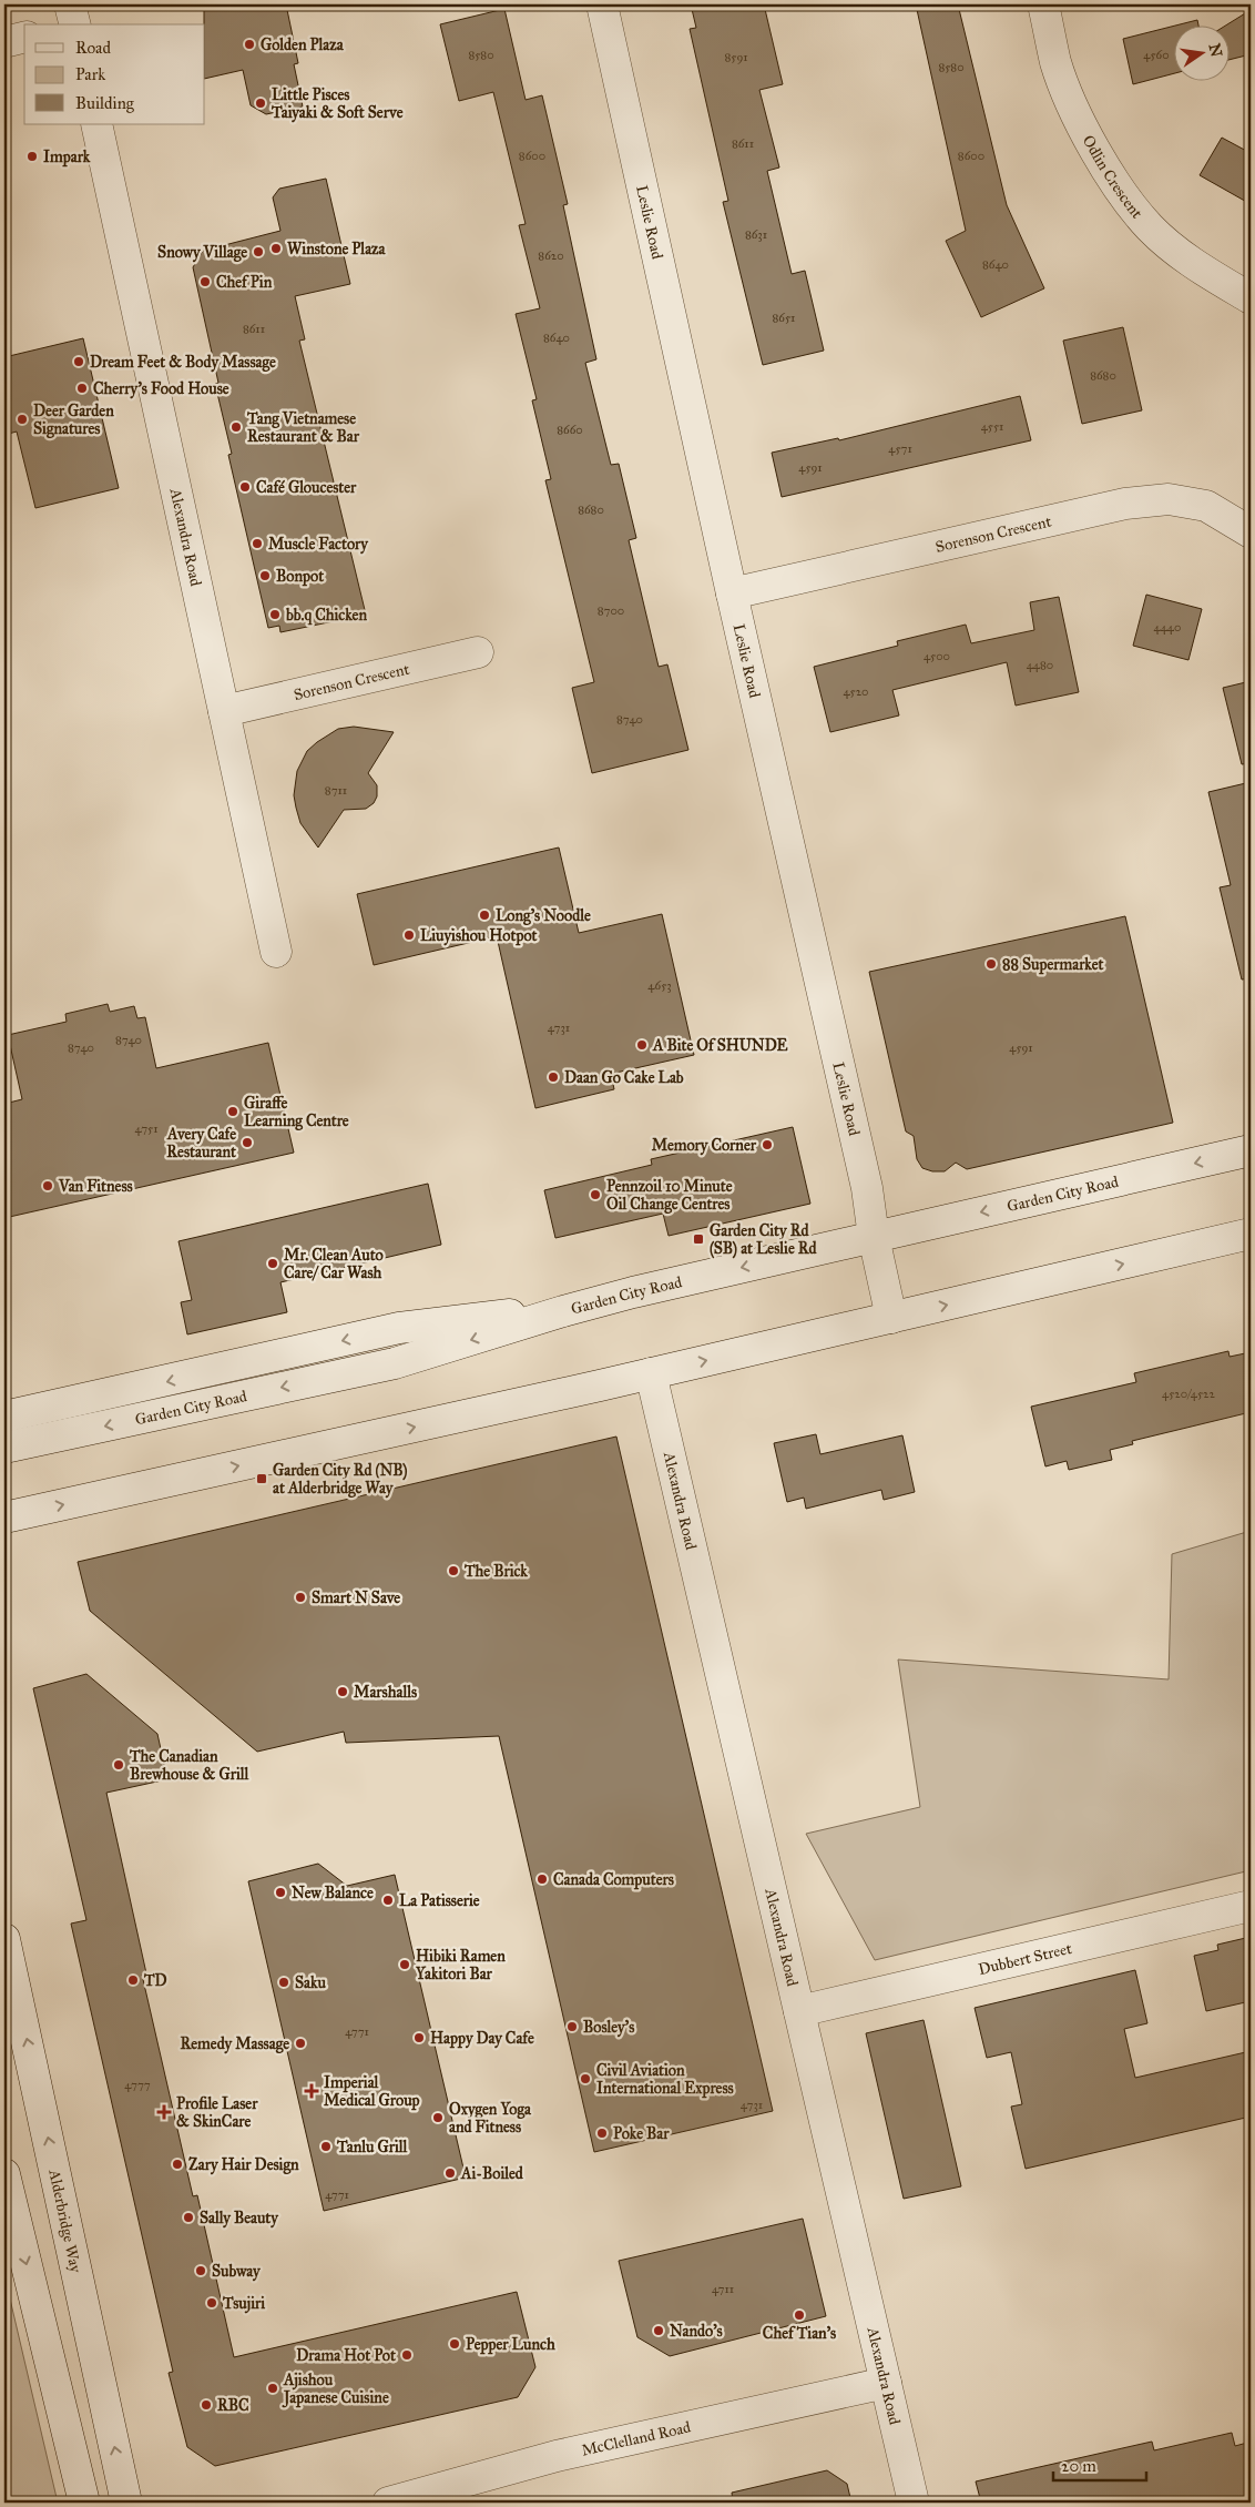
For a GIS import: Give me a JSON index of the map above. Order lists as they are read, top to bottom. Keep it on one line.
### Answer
{"streets":{"street":["Odlin Crescent","Leslie Road","Sorenson Crescent","Alexandra Road","Garden City Road","Dubbert Street","Alderbridge Way","McClelland Road"]},"crossings":[["Leslie Road","Sorenson Crescent"],["Leslie Road","Garden City Road"],["Sorenson Crescent","Alexandra Road"],["Alexandra Road","Dubbert Street"],["Alexandra Road","McClelland Road"]],"places":{"other":["Golden Plaza","Little Pisces Taiyaki & Soft Serve","Impark","Winstone Plaza","Snowy Village","Chef Pin","Dream Feet & Body Massage","Cherry's Food House","Deer Garden Signatures","Tang Vietnamese Restaurant & Bar","Café Gloucester","Muscle Factory","Bonpot","bb.q Chicken","Long's Noodle","Liuyishou Hotpot","88 Supermarket","A Bite Of SHUNDE","Daan Go Cake Lab","Giraffe Learning Centre","Avery Cafe Restaurant","Memory Corner","Van Fitness","Pennzoil 10 Minute Oil Change Centres","Mr. Clean Auto Care/ Car Wash","The Brick","Smart N Save","Marshalls","The Canadian Brewhouse & Grill","Canada Computers","New Balance","La Patisserie","Hibiki Ramen Yakitori Bar","TD","Saku","Bosley's","Happy Day Cafe","Remedy Massage","Civil Aviation International Express","Oxygen Yoga and Fitness","Poke Bar","Tanlu Grill","Zary Hair Design","Ai-Boiled","Sally Beauty","Subway","Tsujiri","Chef Tian's","Nando's","Pepper Lunch","Drama Hot Pot","Ajishou Japanese Cuisine","RBC"],"transit":["Garden City Rd (SB) at Leslie Rd","Garden City Rd (NB) at Alderbridge Way"],"health":["Imperial Medical Group","Profile Laser & SkinCare"]},"house_numbers":["8580","4560","8591","8580","8611","8600","8600","8631","8620","8640","8651","8611","8640","8680","4551","8660","4571","4591","8680","8700","4440","4500","4480","4520","8740","8711","4653","4731","8740","8740","4591","4751","4520/4522","4771","4777","4731","4771","4711"],"legend":["Road","Park","Building"],"scale_bar":"20 m","north":"right"}
